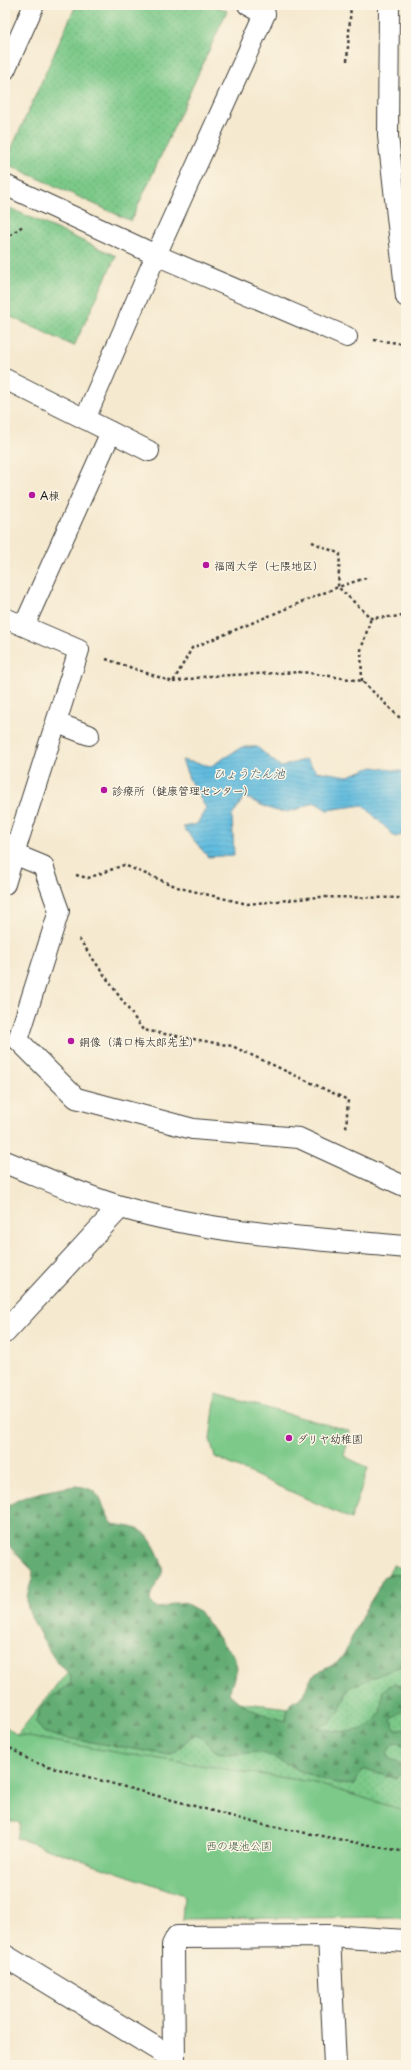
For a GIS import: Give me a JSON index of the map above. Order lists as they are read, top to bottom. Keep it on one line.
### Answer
{"water":["ひょうたん池"],"parks":["西の堤池公園"],"places":["A棟","福岡大学（七隈地区）","診療所（健康管理センター）","銅像（溝口梅太郎先生）","ダリヤ幼稚園"]}
